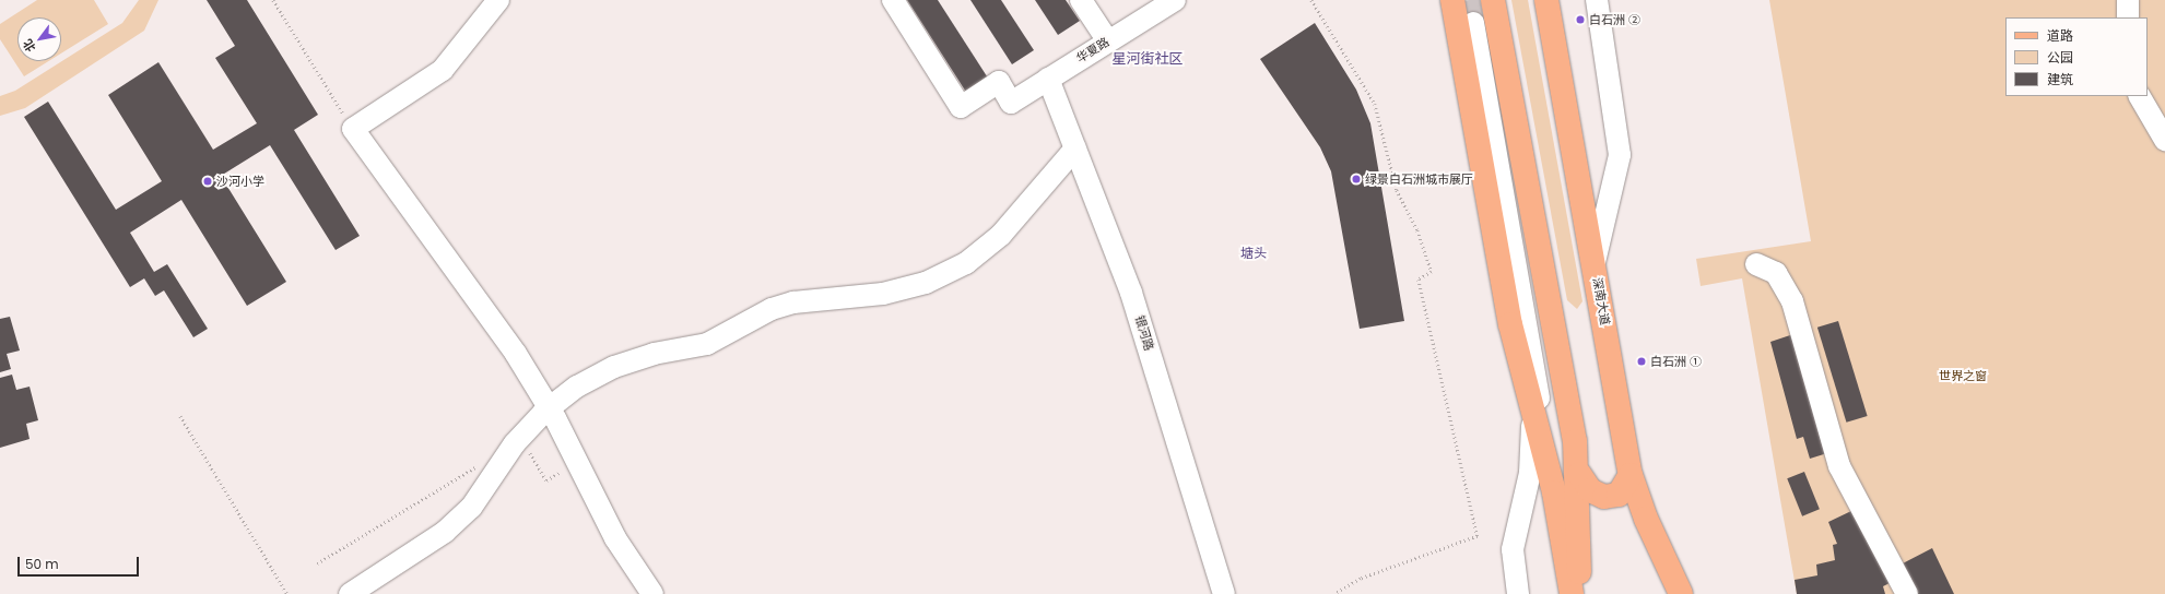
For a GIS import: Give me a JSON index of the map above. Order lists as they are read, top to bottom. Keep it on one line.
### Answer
{"streets":{"main road":["深南大道"],"street":["华夏路","银河路"]},"crossings":[["华夏路","银河路"]],"districts":["星河街社区","塘头"],"parks":["世界之窗"],"places":["白石洲 ②","绿景白石洲城市展厅","沙河小学","白石洲 ①"],"legend":["道路","公园","建筑"],"scale_bar":"50 m","north":"bottom left"}
